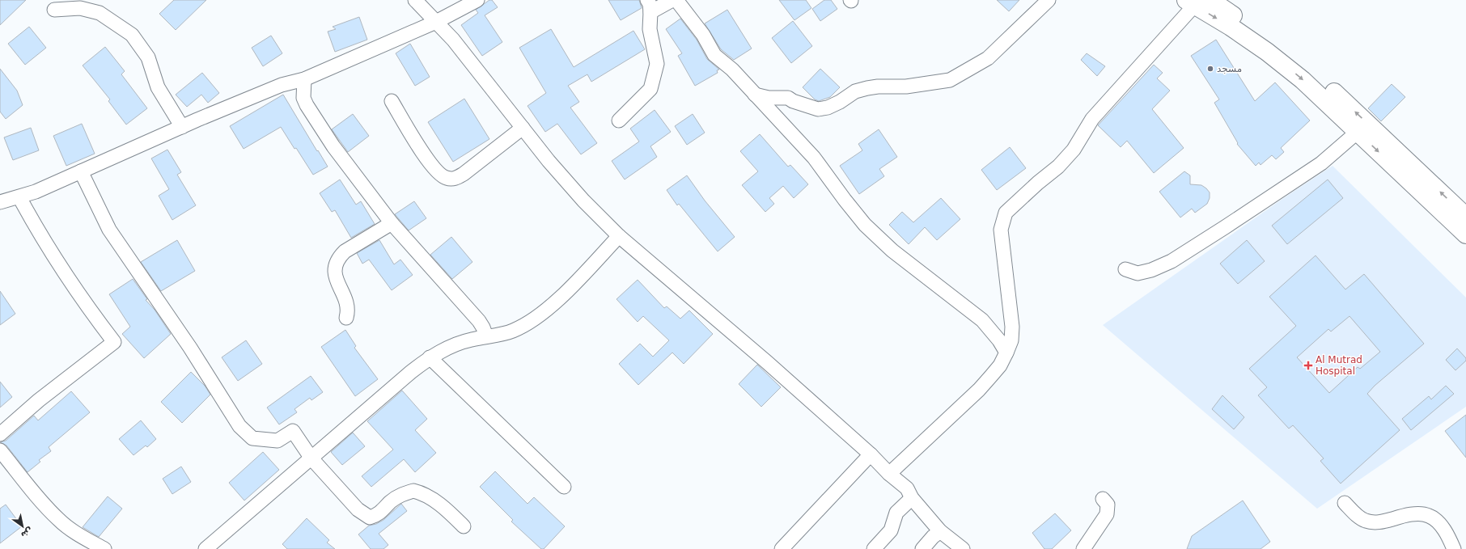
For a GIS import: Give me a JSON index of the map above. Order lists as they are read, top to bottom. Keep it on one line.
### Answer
{"places":{"other":["مسجد"],"health":["Al Mutrad Hospital"]},"north":"bottom right"}
